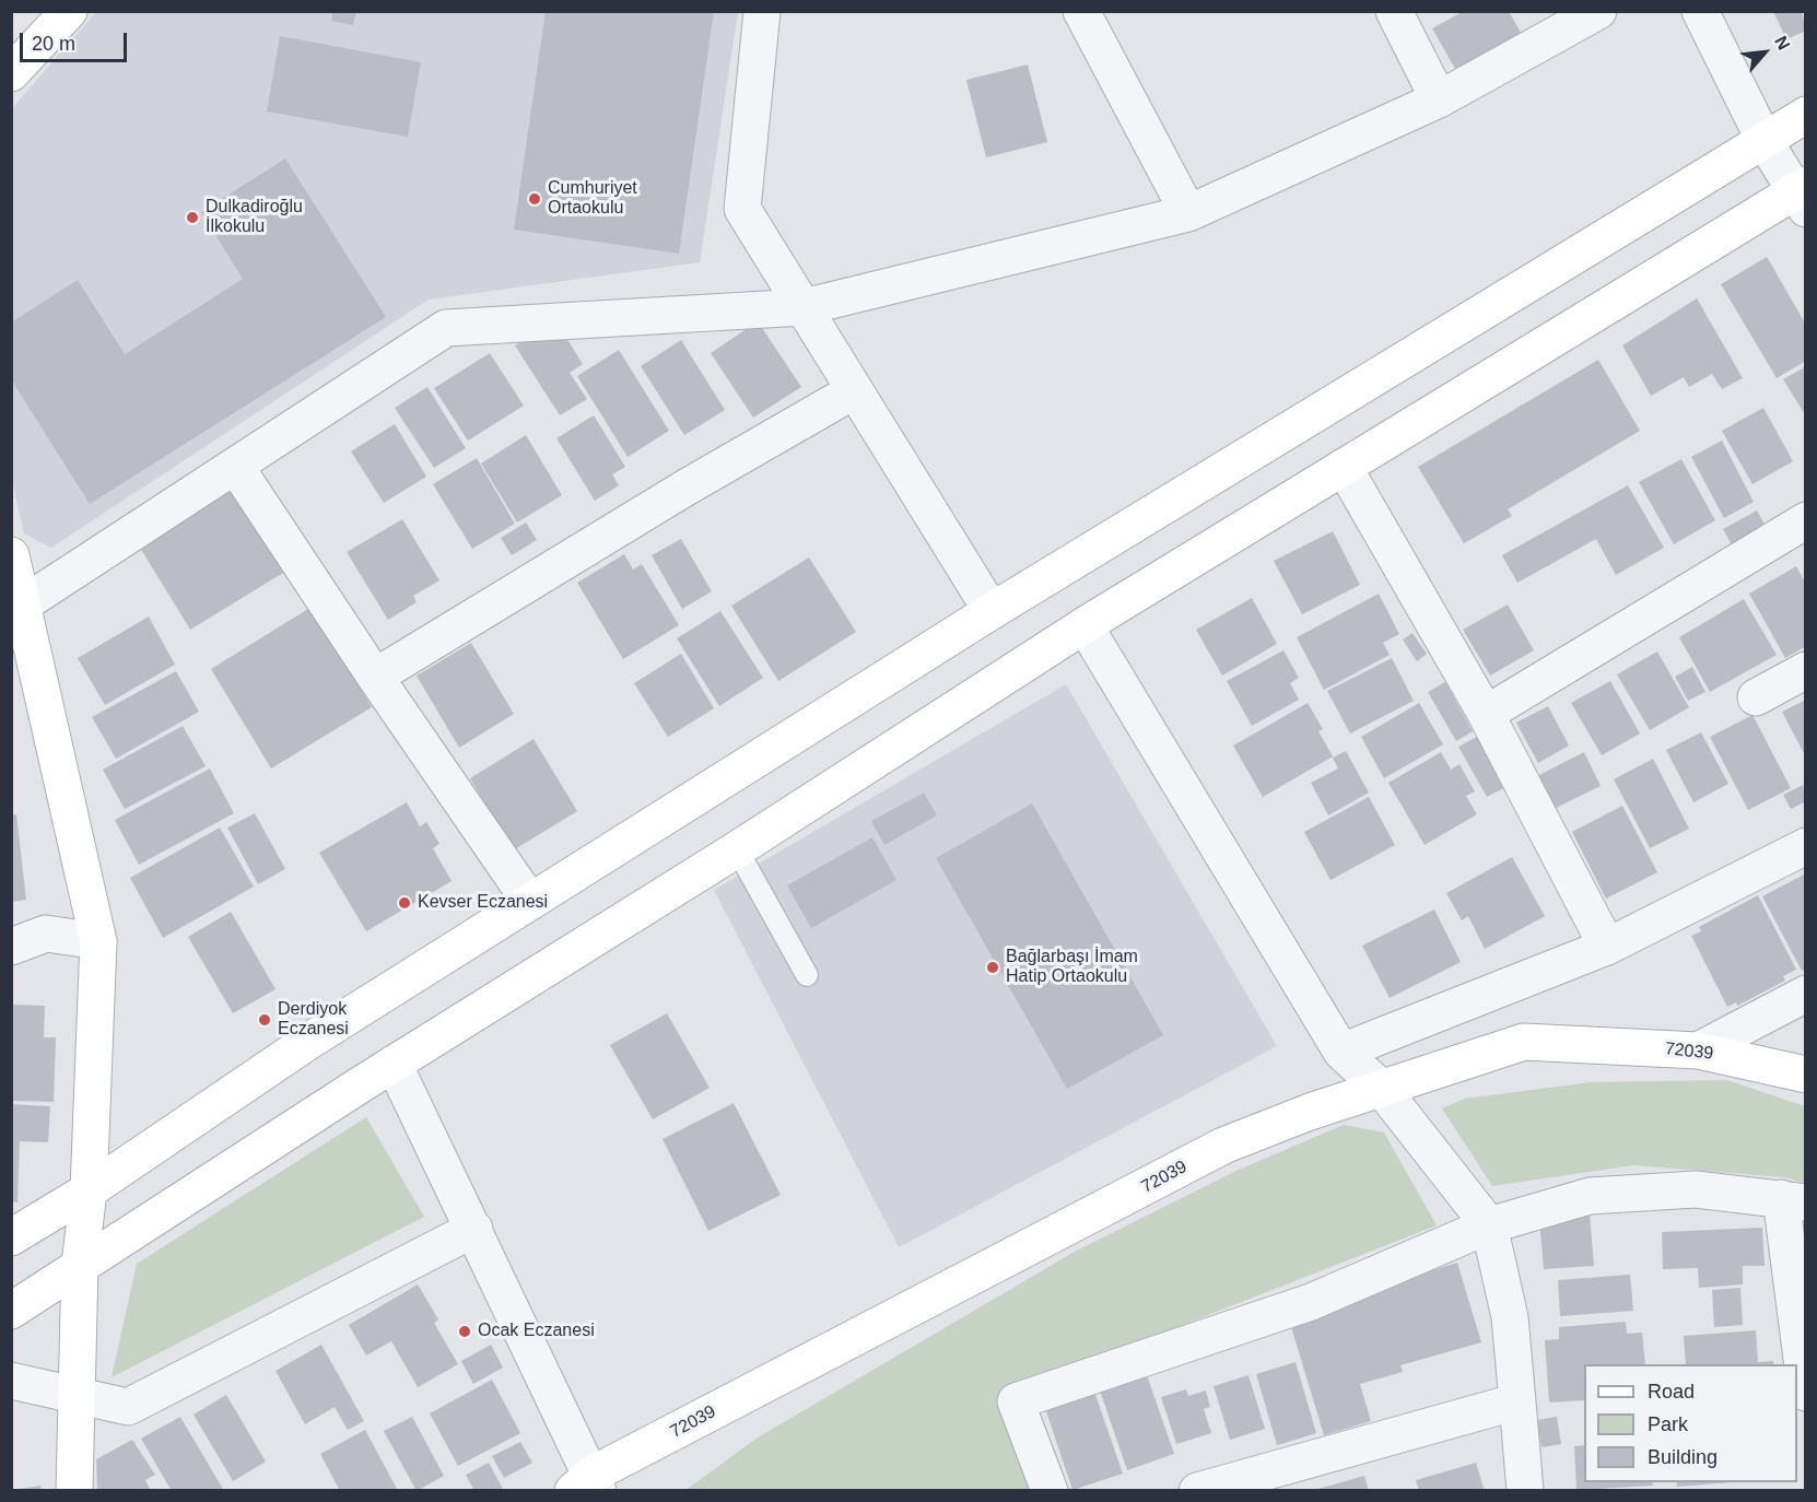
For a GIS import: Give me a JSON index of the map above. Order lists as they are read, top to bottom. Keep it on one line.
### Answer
{"streets":{"main road":["72039"]},"places":["Cumhuriyet Ortaokulu","Dulkadiroğlu İlkokulu","Kevser Eczanesi","Bağlarbaşı İmam Hatip Ortaokulu","Derdiyok Eczanesi","Ocak Eczanesi"],"legend":["Road","Park","Building"],"scale_bar":"20 m","north":"top right"}
